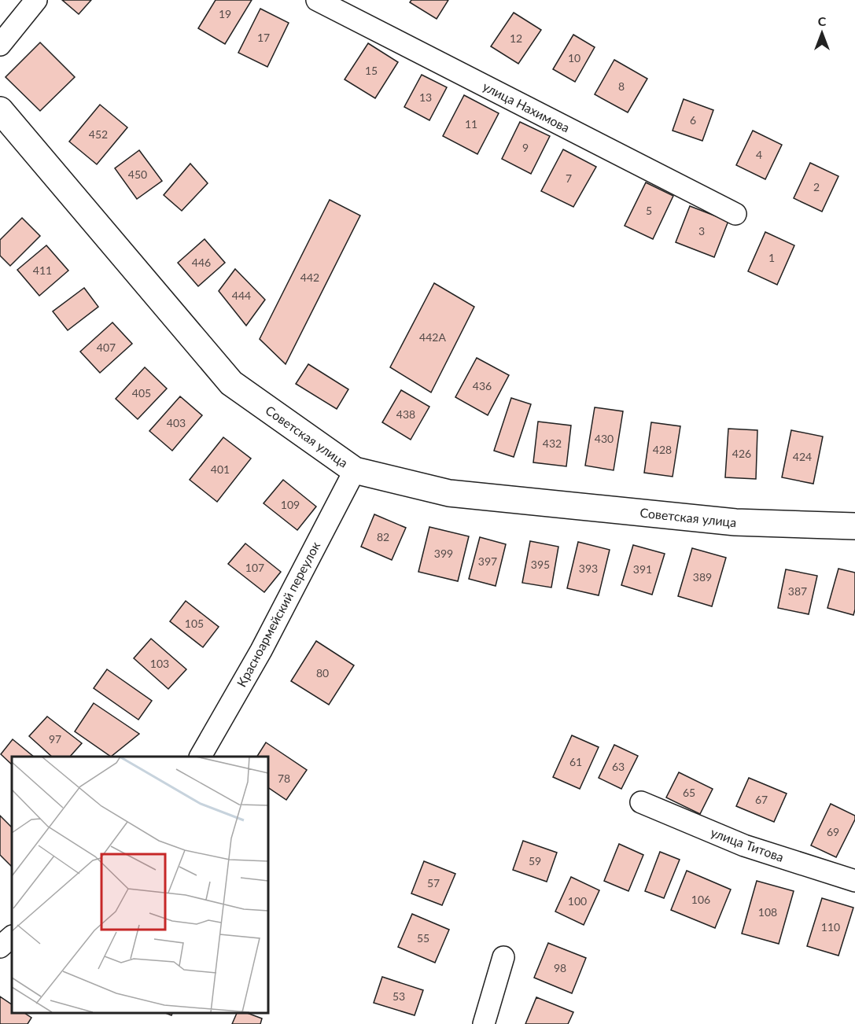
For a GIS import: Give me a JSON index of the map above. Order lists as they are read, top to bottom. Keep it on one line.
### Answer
{"streets":{"street":["улица Нахимова","Советская улица","Красноармейский переулок","улица Титова"]},"crossings":[["Советская улица","Красноармейский переулок"]],"house_numbers":["19","17","12","10","15","8","13","6","11","452","9","4","450","7","2","5","3","1","446","411","442","444","442А","407","436","405","438","403","430","432","428","426","424","401","109","82","399","397","395","107","393","391","389","387","105","103","80","97","61","63","78","65","67","69","59","57","106","100","108","110","55","98","53"],"north":"top"}
